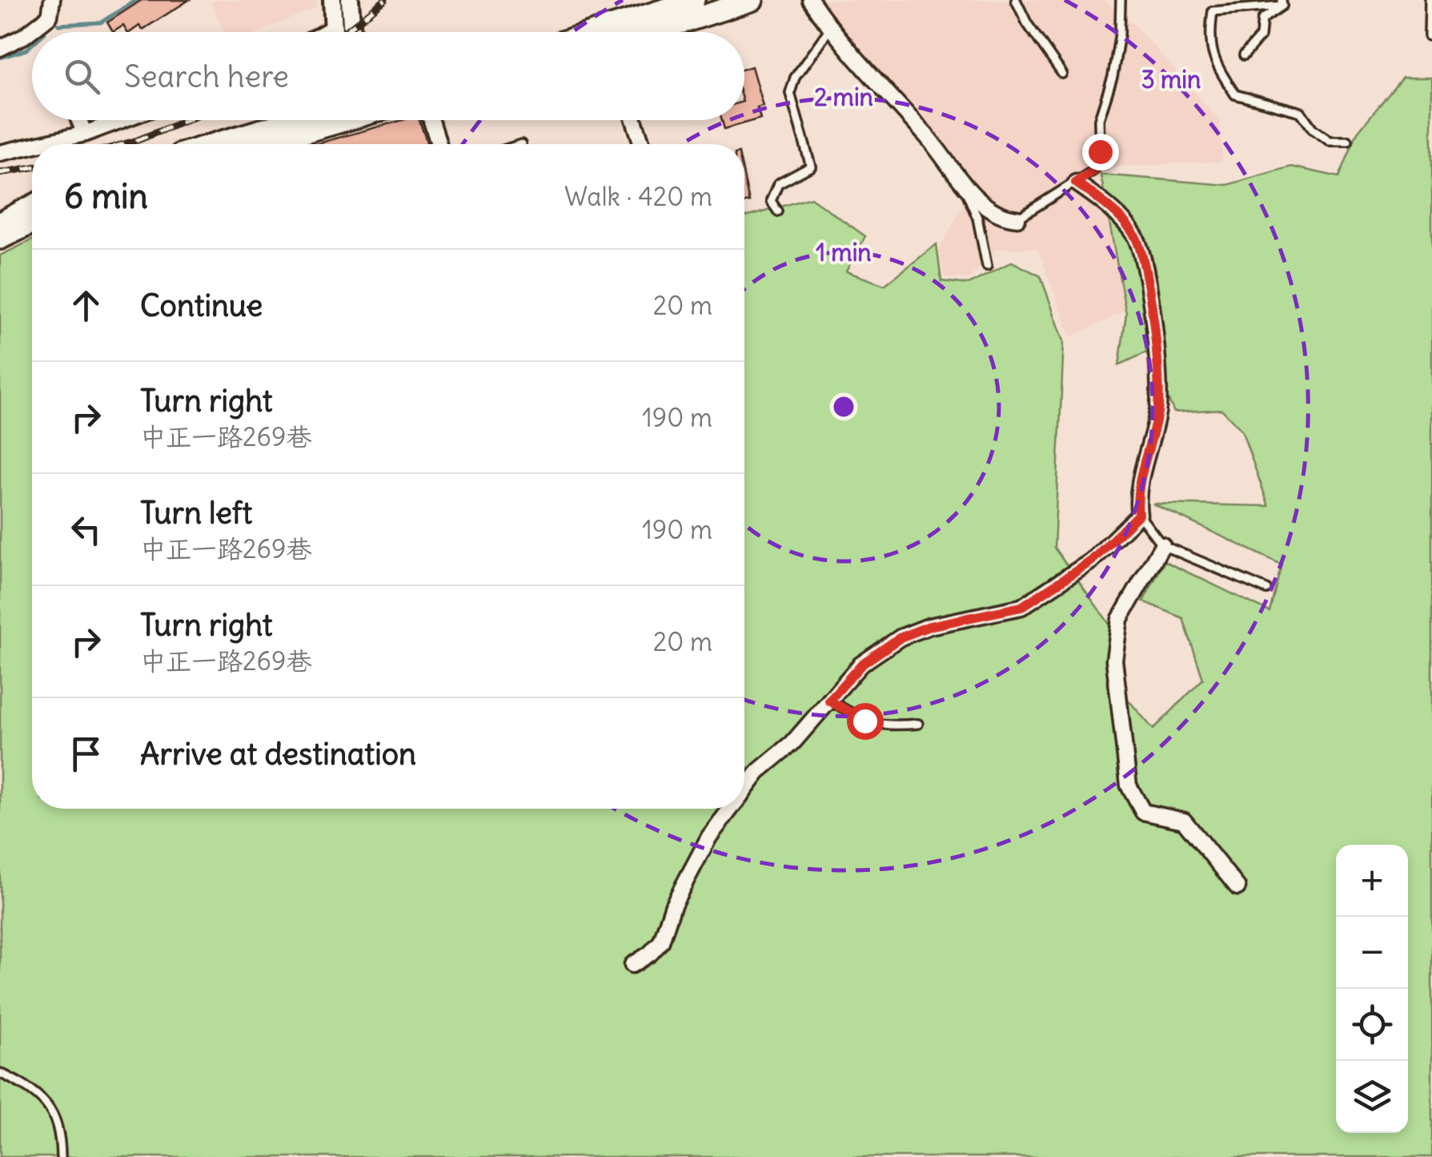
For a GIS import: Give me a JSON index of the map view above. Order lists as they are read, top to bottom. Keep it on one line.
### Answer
{"page":{"search":"Search here","heading":["6 min","Walk · 420 m"],"list":[["Continue","20 m"],["Turn right","中正一路269巷","190 m"],["Turn left","中正一路269巷","190 m"],["Turn right","中正一路269巷","20 m"],"Arrive at destination"],"map_buttons":["+","−"]},"rings":["3 min","2 min","1 min"]}
